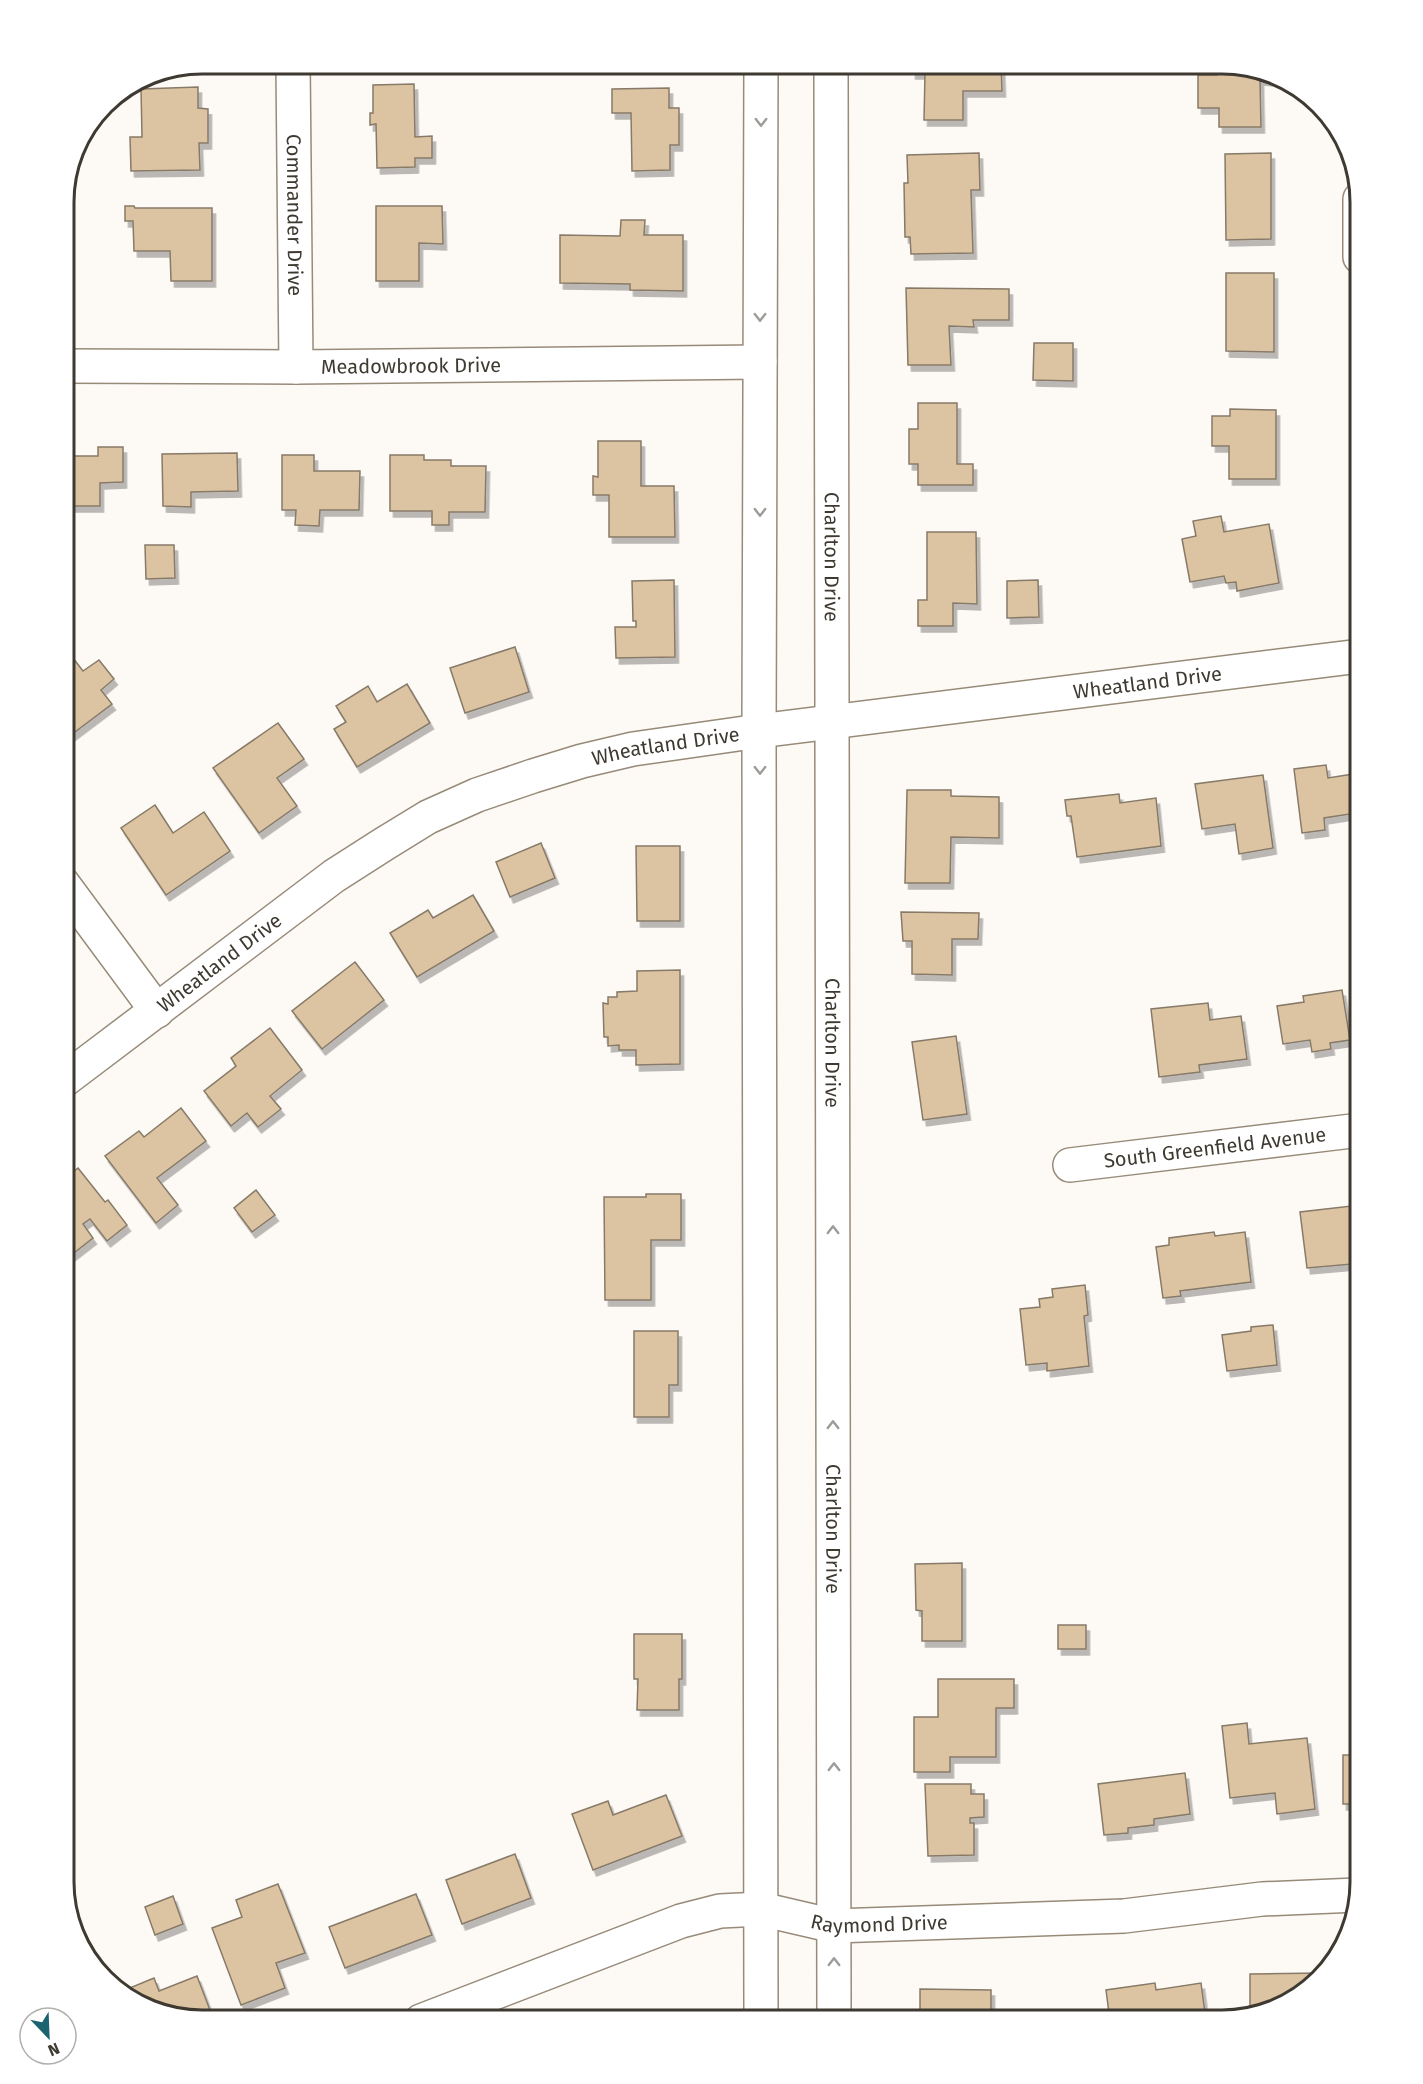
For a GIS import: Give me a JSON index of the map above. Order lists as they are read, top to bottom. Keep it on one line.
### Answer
{"streets":{"street":["Commander Drive","Meadowbrook Drive","Charlton Drive","Wheatland Drive","South Greenfield Avenue","Raymond Drive"]},"crossings":[["Commander Drive","Meadowbrook Drive"],["Charlton Drive","Wheatland Drive"],["Charlton Drive","Raymond Drive"]],"north":"bottom right"}
